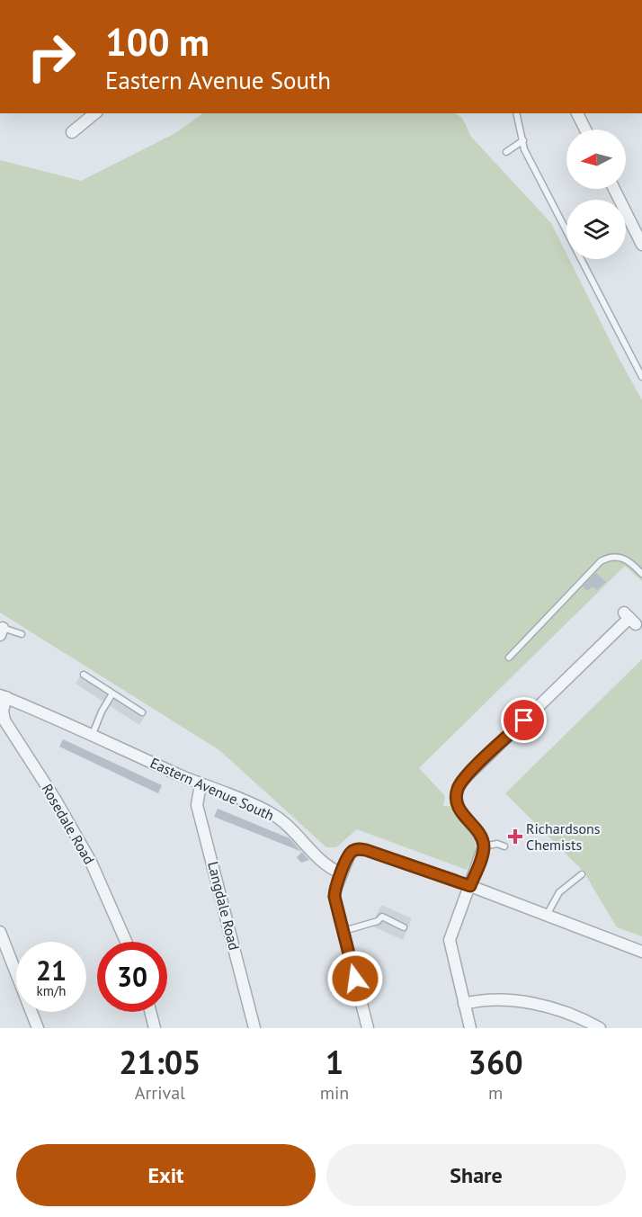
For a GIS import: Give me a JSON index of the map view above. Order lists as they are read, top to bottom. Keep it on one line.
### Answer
{"streets":{"street":["Eastern Avenue South","Rosedale Road","Langdale Road"]},"crossings":[["Eastern Avenue South","Rosedale Road"],["Eastern Avenue South","Langdale Road"]],"places":{"health":["Richardsons Chemists"]},"north":"left","page":{"turn":["100 m","Eastern Avenue South"],"speed":"21 km/h","limit":"30","eta":["21:05","Arrival","1","min","360","m"],"buttons":["Exit","Share"]}}
